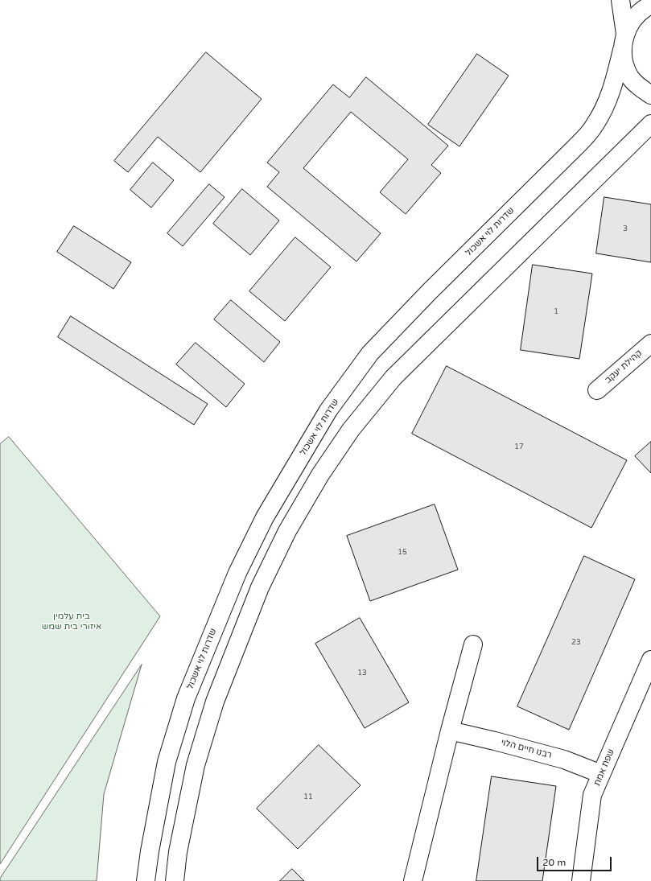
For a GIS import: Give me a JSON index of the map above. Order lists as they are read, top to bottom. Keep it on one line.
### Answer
{"streets":{"main road":["שדרות לוי אשכול","קהילת יעקב","רבנו חיים הלוי","שפת אמת"]},"crossings":[["רבנו חיים הלוי","שפת אמת"]],"parks":["בית עלמין איזורי בית שמש"],"house_numbers":["3","1","17","15","23","13","11"],"scale_bar":"20 m"}
